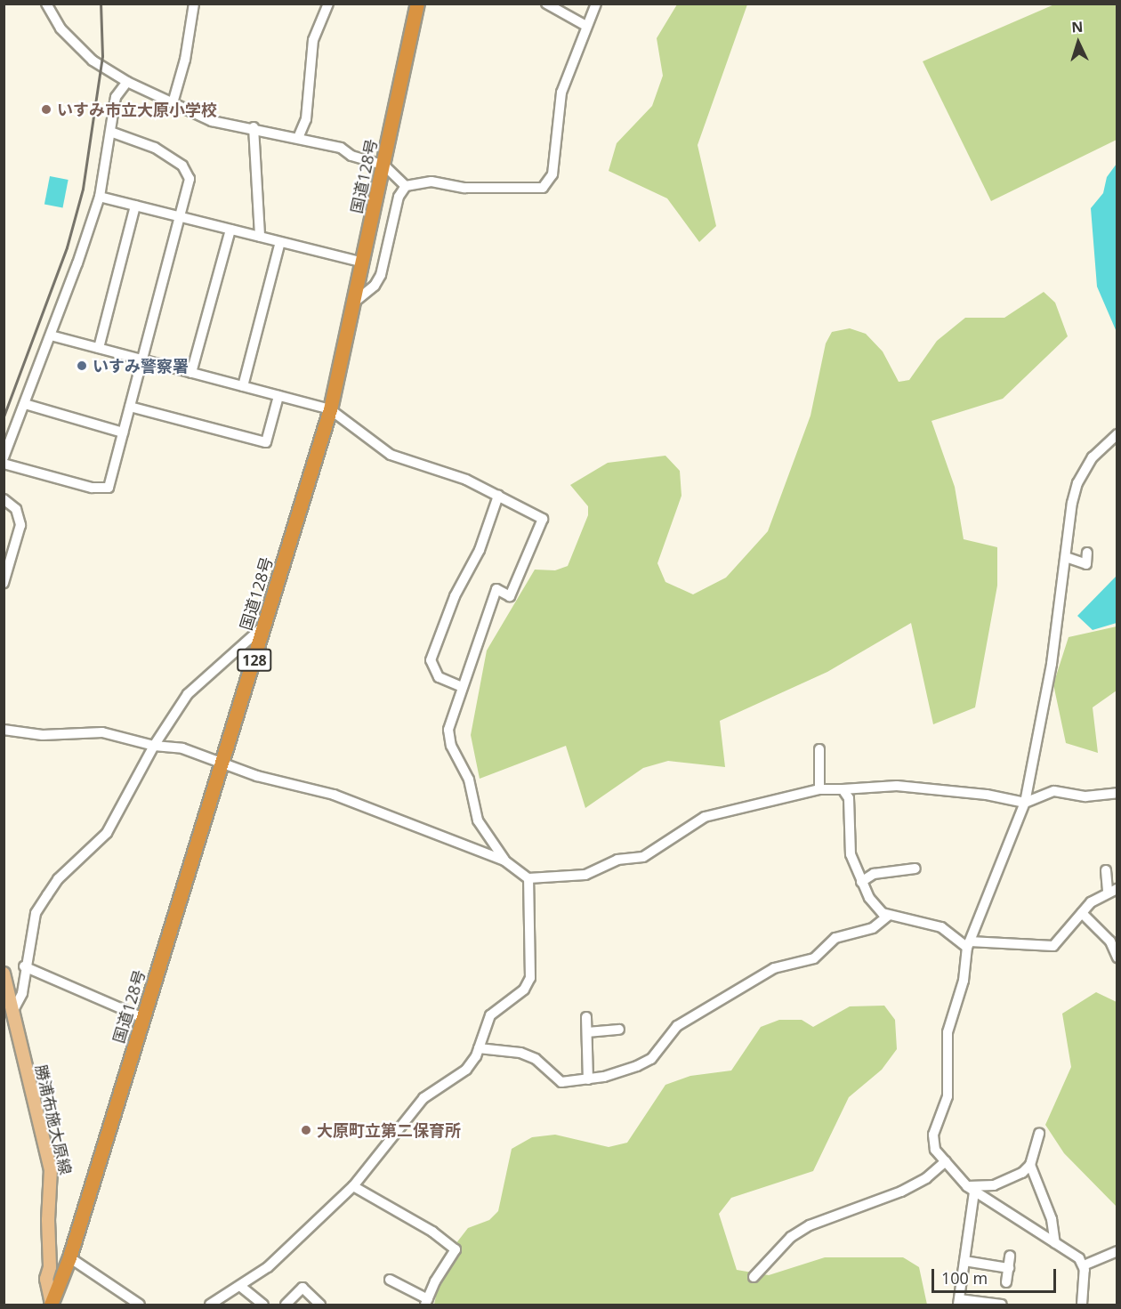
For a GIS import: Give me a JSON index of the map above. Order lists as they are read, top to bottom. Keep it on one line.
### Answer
{"streets":{"highway":["国道128号","128"],"main road":["勝浦布施大原線"]},"crossings":[["国道128号","勝浦布施大原線"]],"places":["いすみ市立大原小学校","いすみ警察署","大原町立第二保育所"],"scale_bar":"100 m","north":"top"}
